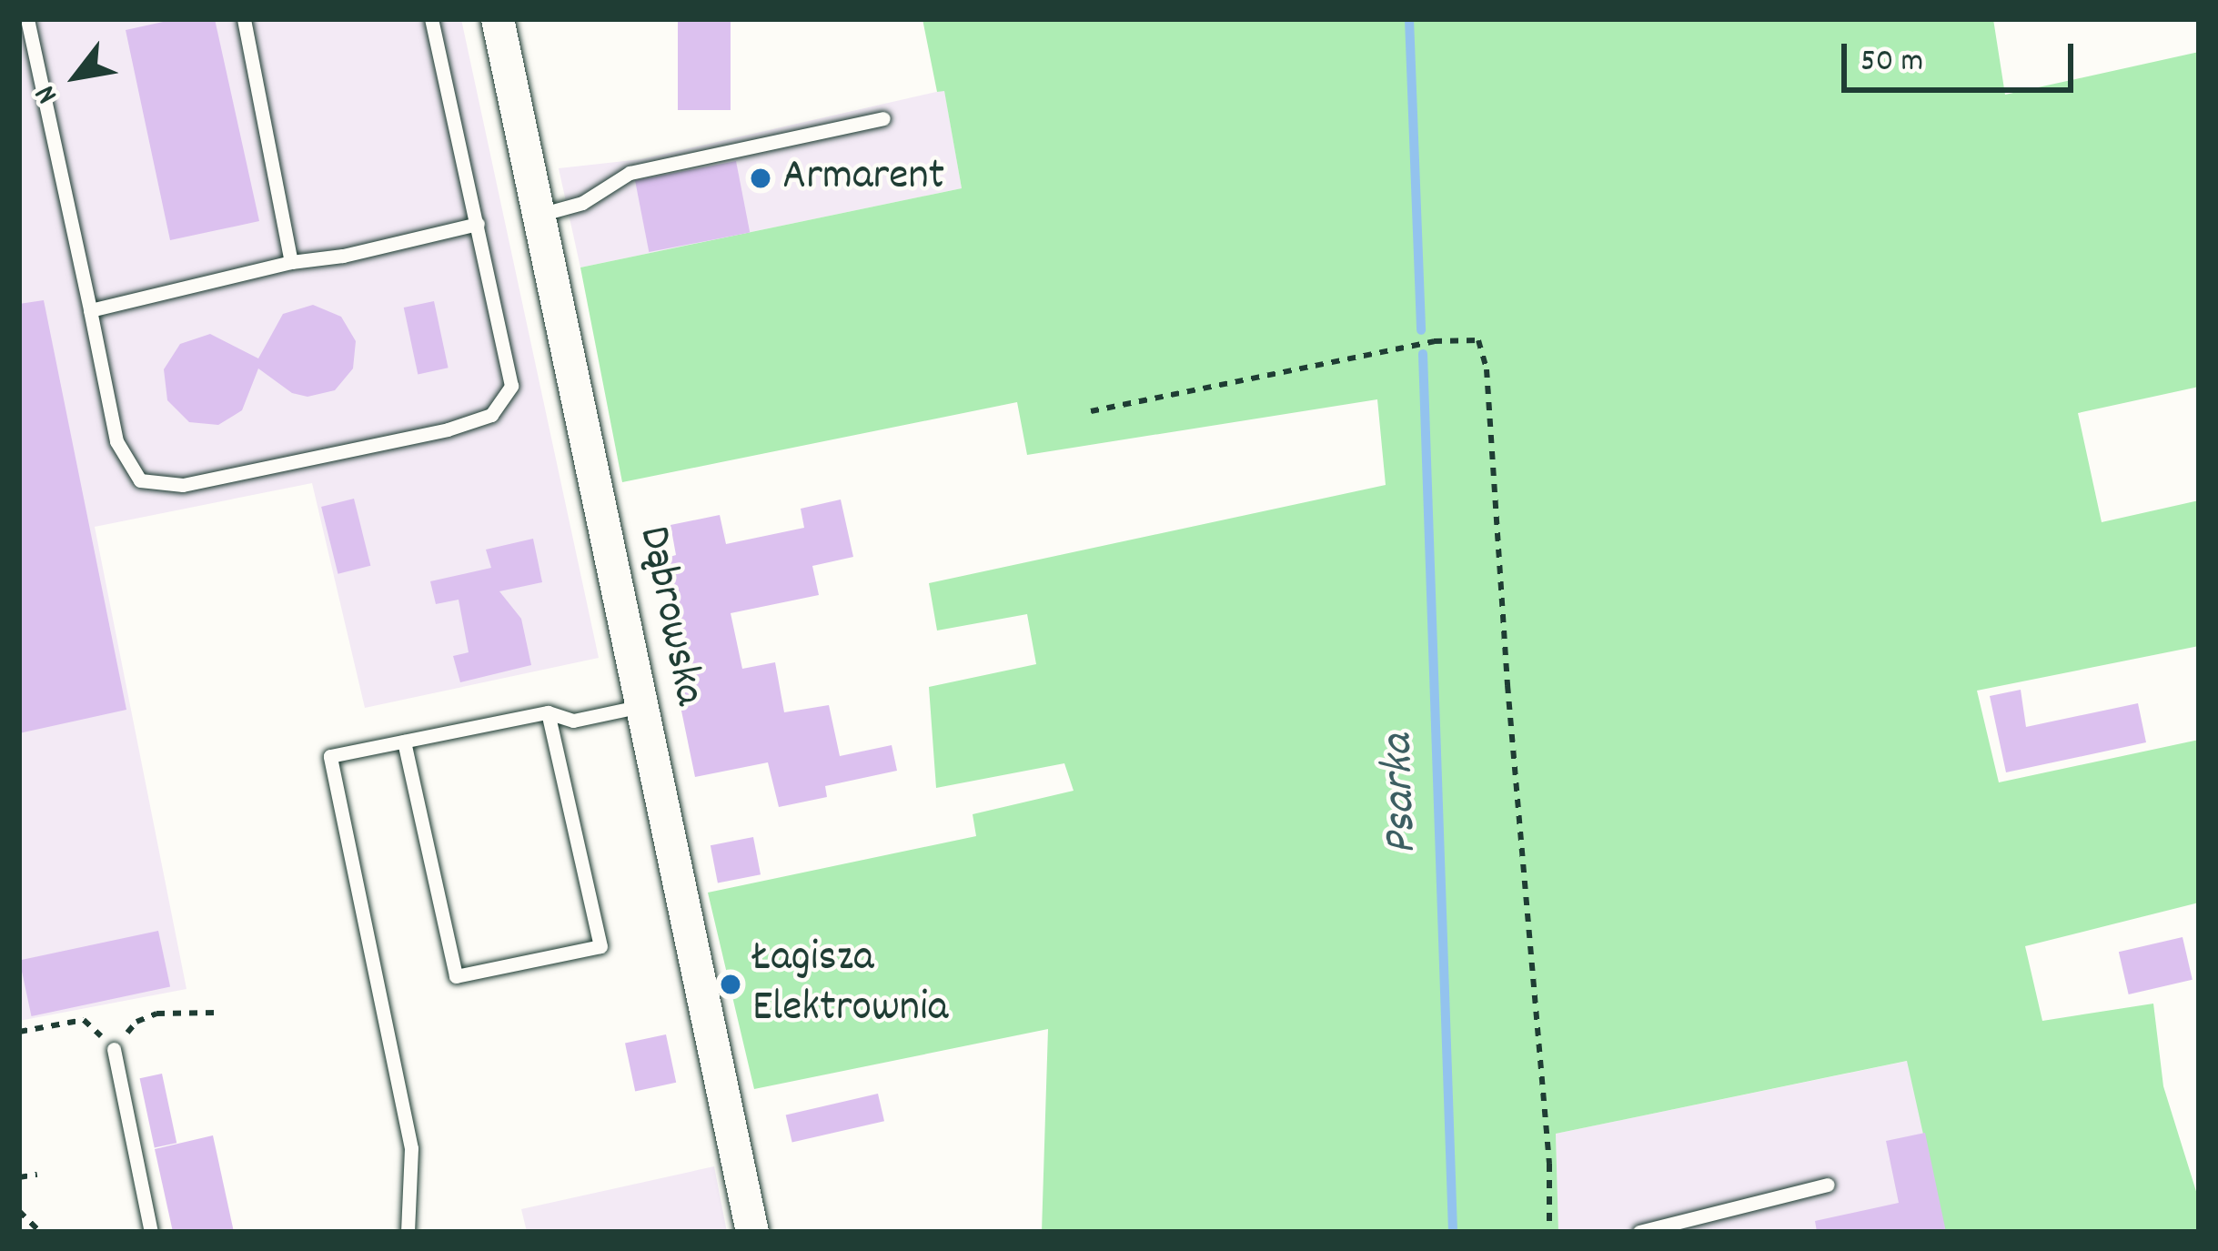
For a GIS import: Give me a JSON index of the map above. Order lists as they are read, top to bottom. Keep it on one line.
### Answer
{"streets":{"street":["Dąbrowska"]},"water":["Psarka"],"places":["Armarent","Łagisza Elektrownia"],"scale_bar":"50 m","north":"bottom left"}
